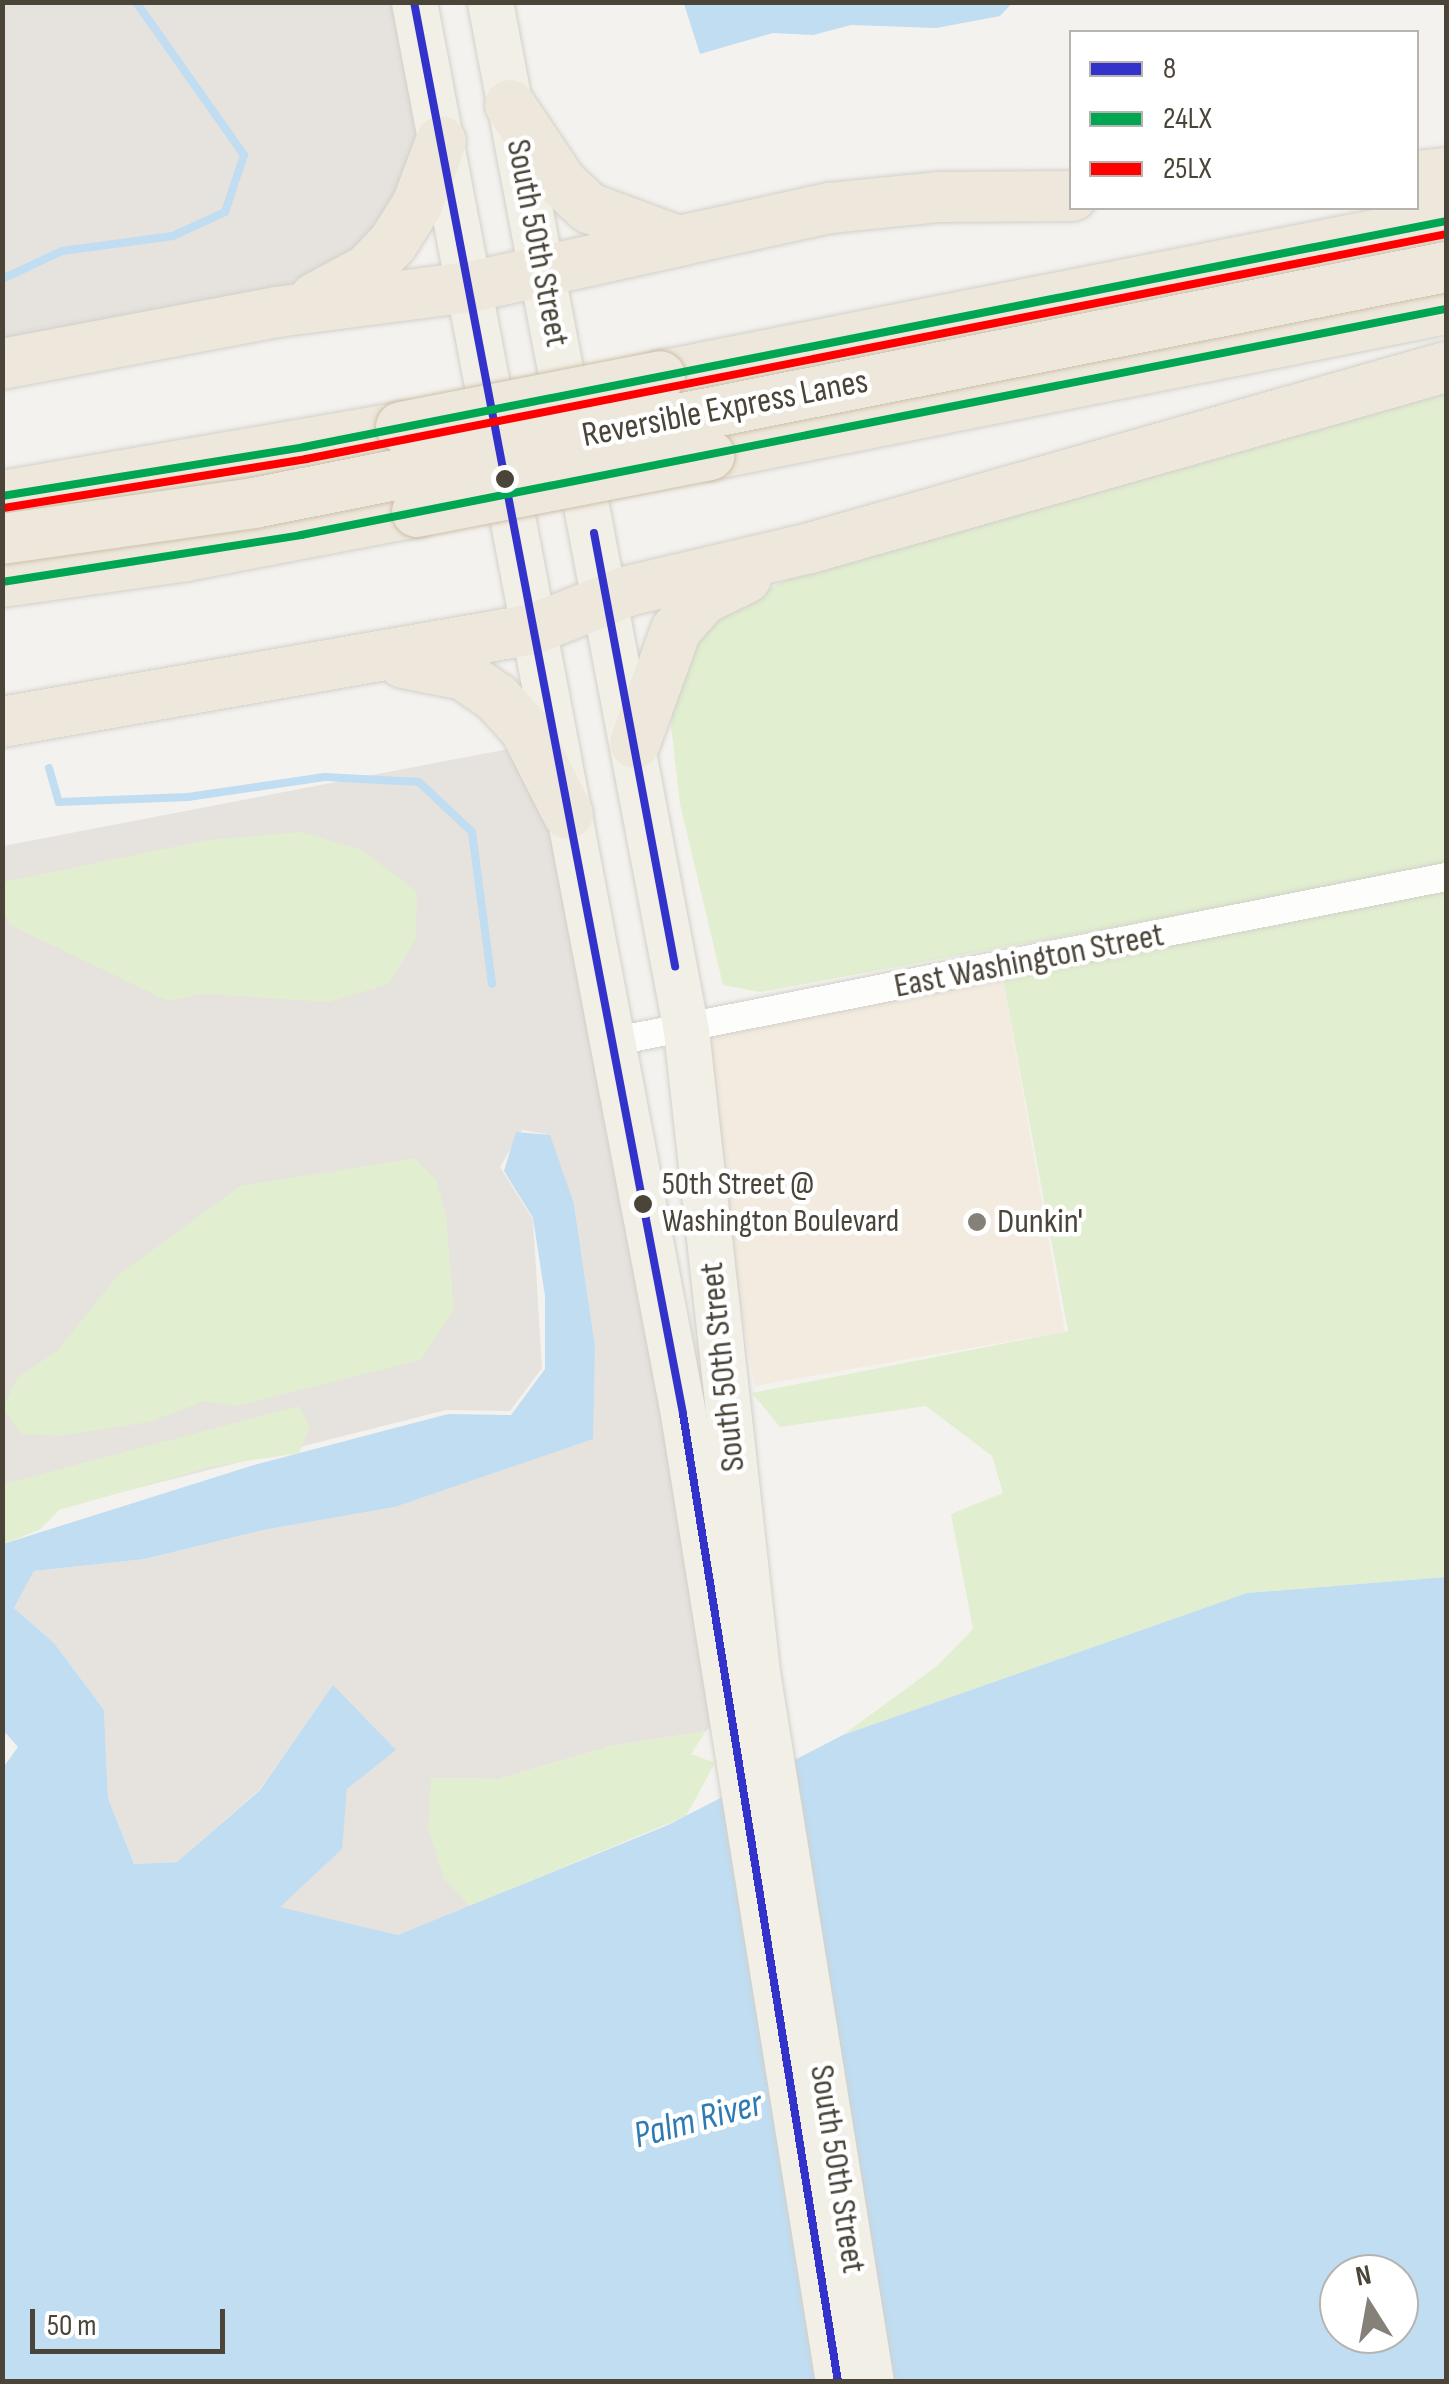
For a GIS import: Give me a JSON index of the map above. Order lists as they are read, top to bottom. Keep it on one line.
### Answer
{"streets":{"highway":["Reversible Express Lanes"],"main road":["South 50th Street"],"street":["East Washington Street"]},"crossings":[["South 50th Street","East Washington Street"]],"water":["Palm River"],"places":["50th Street @ Washington Boulevard","Dunkin'"],"lines":["transit line 8","transit line 24LX","transit line 25LX"],"legend":["8","24LX","25LX"],"scale_bar":"50 m","north":"top"}
